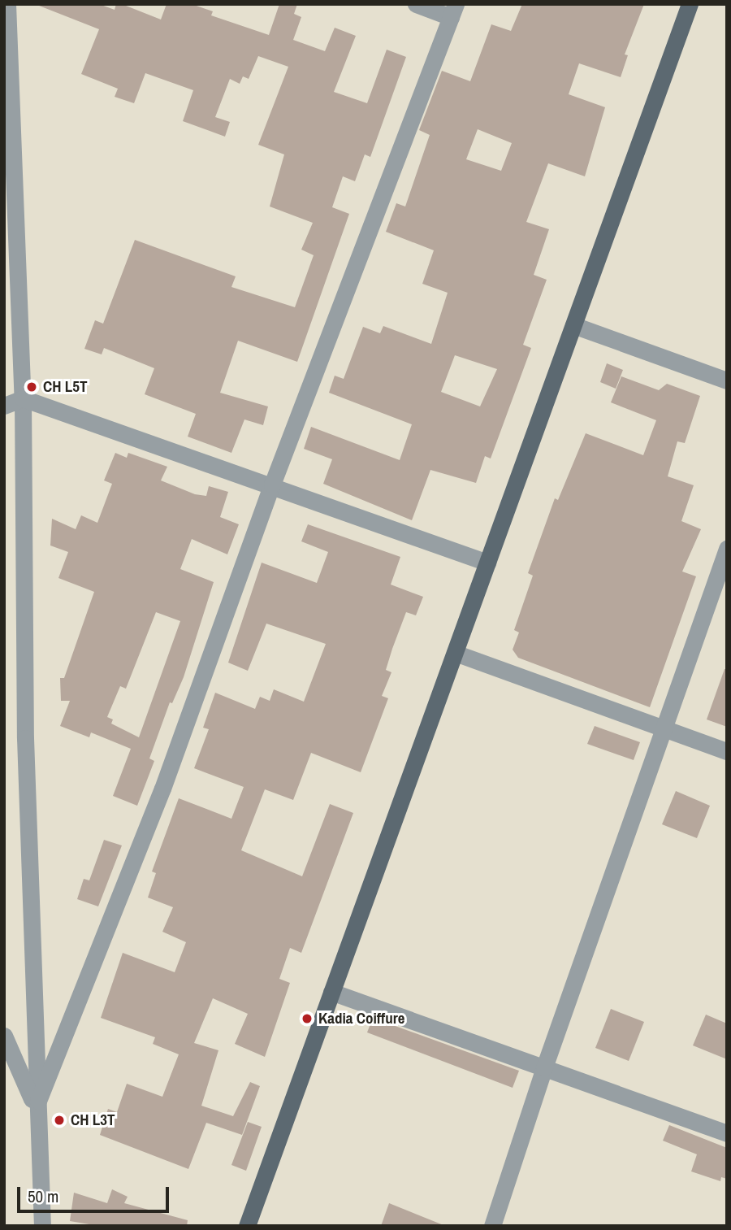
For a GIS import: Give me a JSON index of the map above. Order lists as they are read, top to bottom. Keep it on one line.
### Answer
{"places":["CH L5T","Kadia Coiffure","CH L3T"],"scale_bar":"50 m"}
